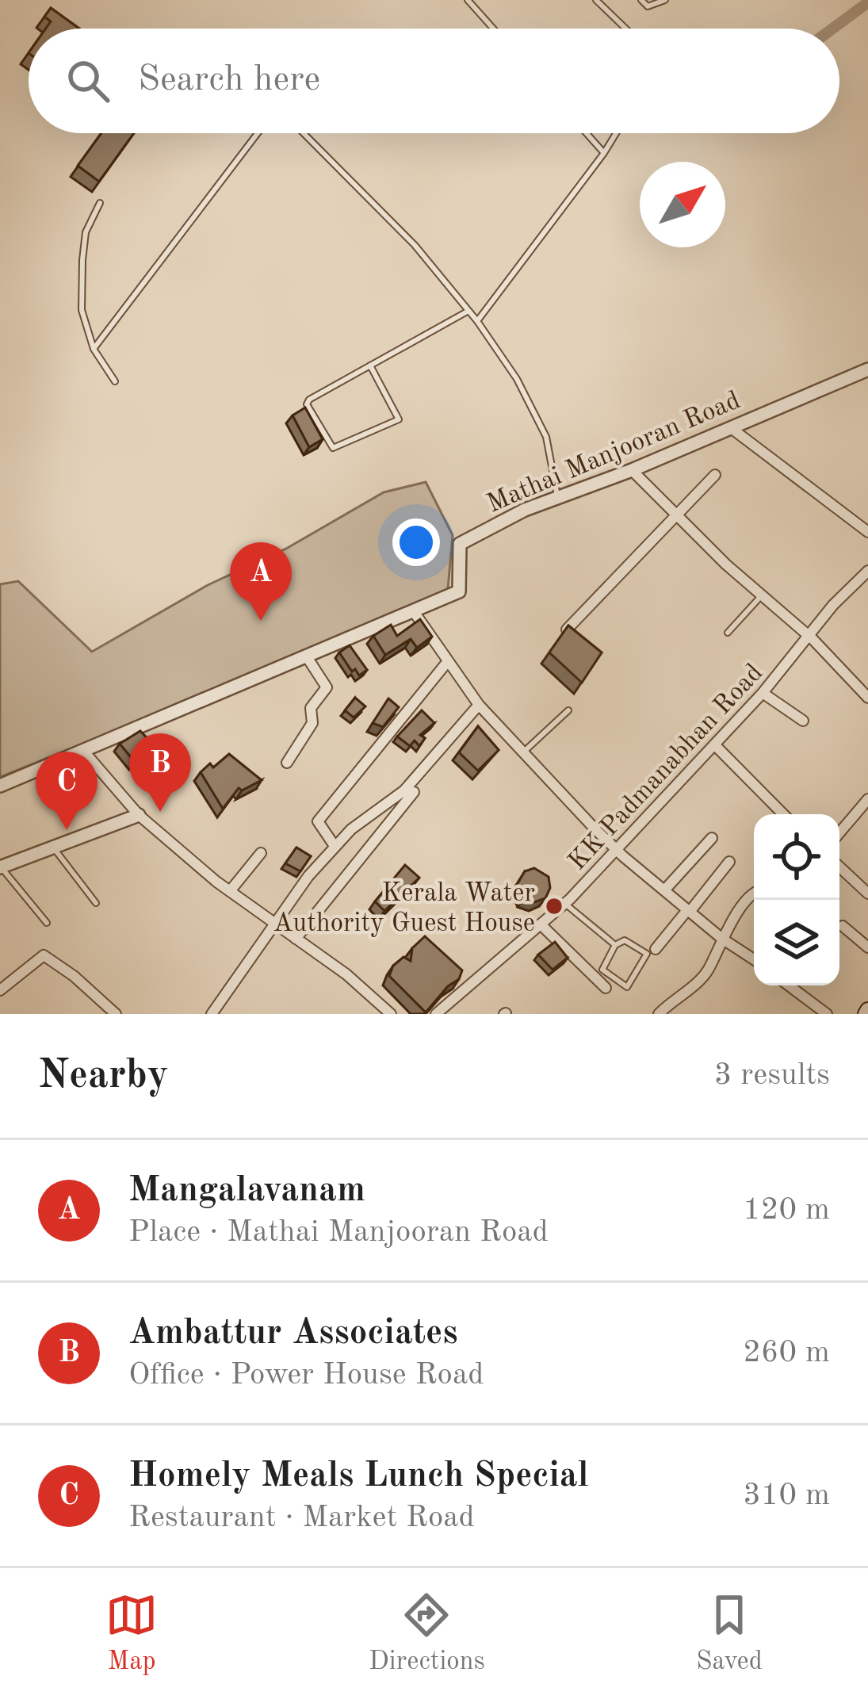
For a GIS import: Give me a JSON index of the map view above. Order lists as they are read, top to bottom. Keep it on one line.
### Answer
{"streets":{"street":["Mathai Manjooran Road","KK Padmanabhan Road"]},"places":["Kerala Water Authority Guest House"],"north":"top right","page":{"search":"Search here","pins":["A","B","C"],"heading":["Nearby","3 results"],"list":[{"mark":"A","name":"Mangalavanam","note":"Place · Mathai Manjooran Road","value":"120 m"},{"mark":"B","name":"Ambattur Associates","note":"Office · Power House Road","value":"260 m"},{"mark":"C","name":"Homely Meals Lunch Special","note":"Restaurant · Market Road","value":"310 m"}],"nav":["Map","Directions","Saved"]}}
